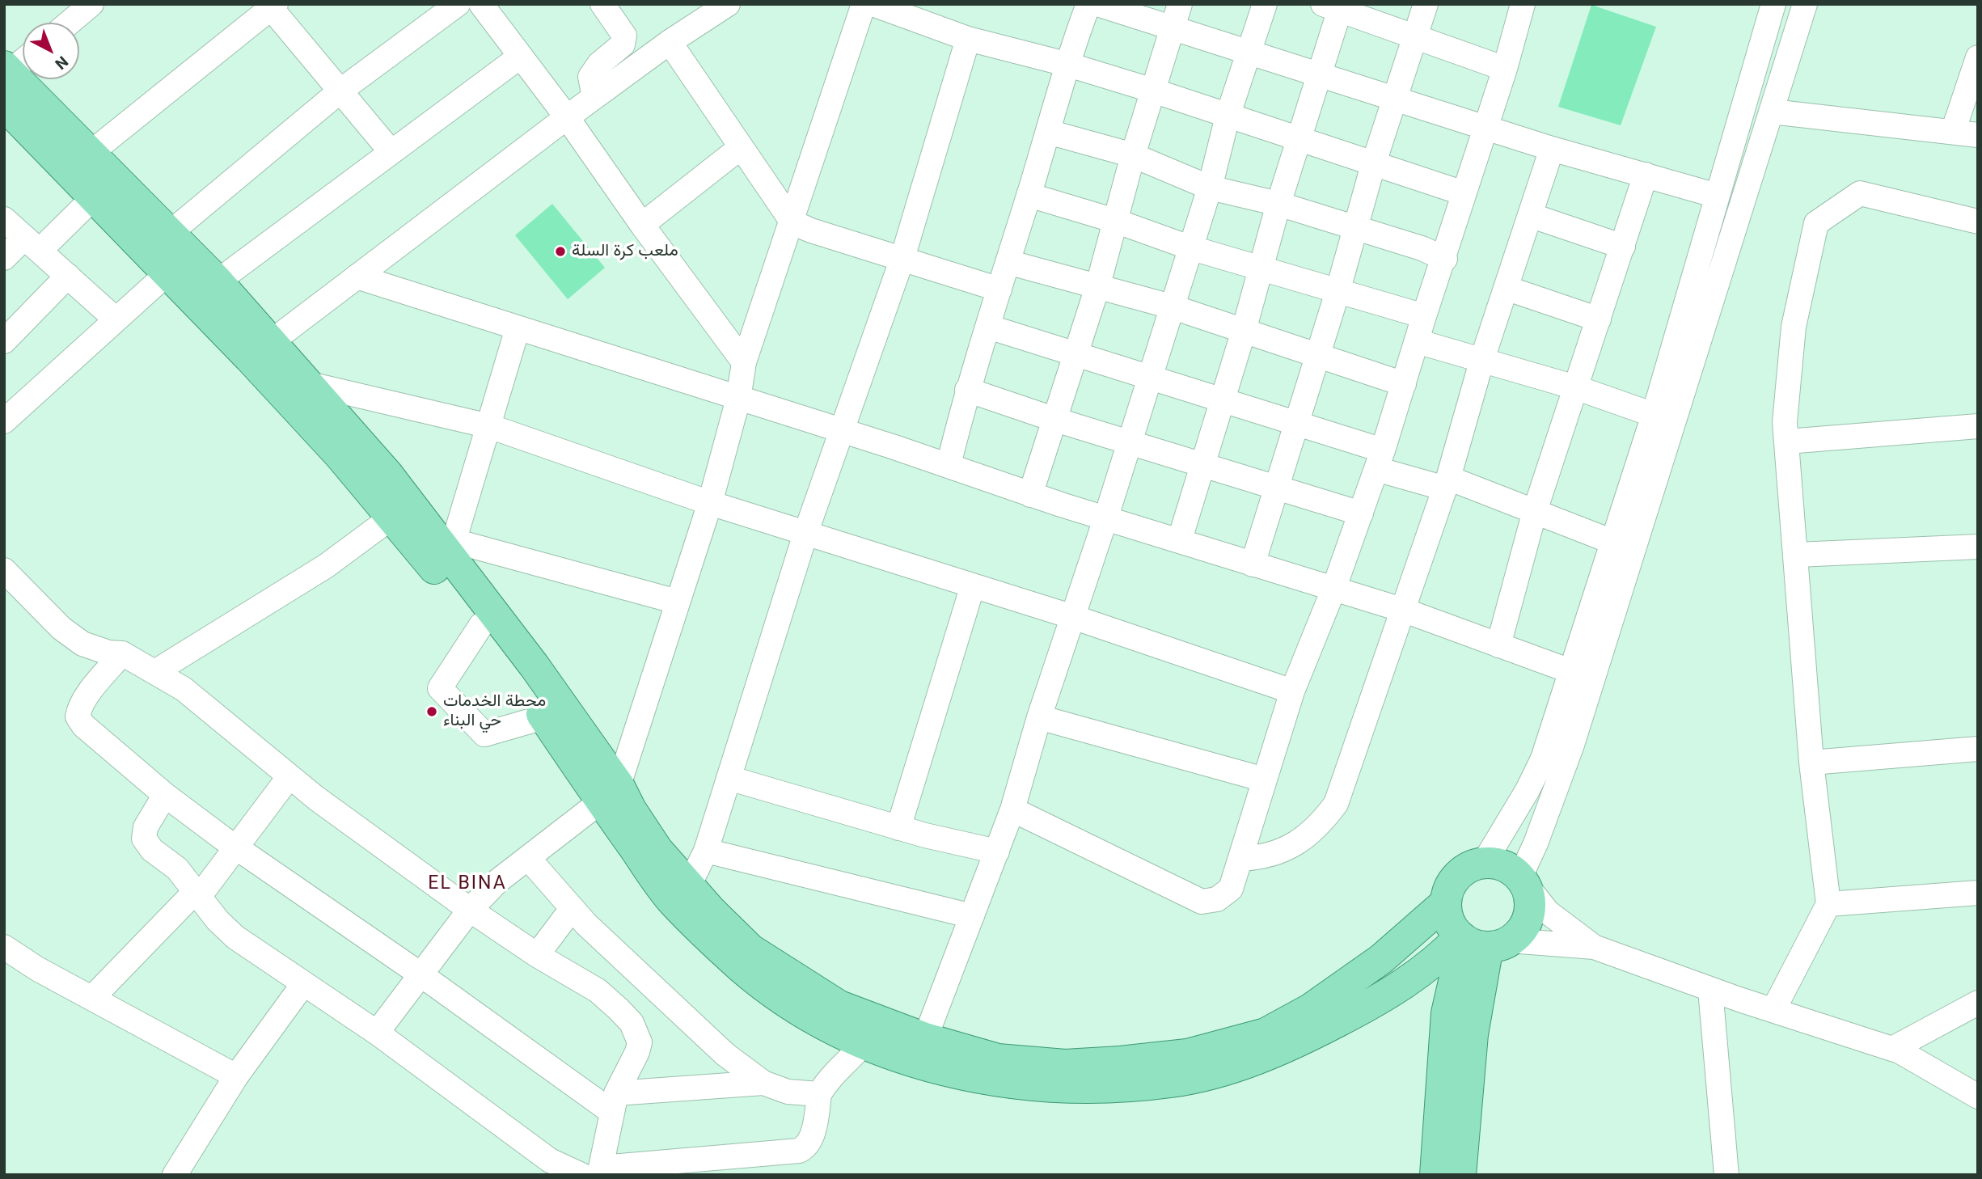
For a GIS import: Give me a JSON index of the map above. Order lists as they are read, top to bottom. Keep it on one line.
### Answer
{"districts":["EL BINA"],"places":["ملعب كرة السلة","محطة الخدمات حي البناء"],"north":"bottom right"}
